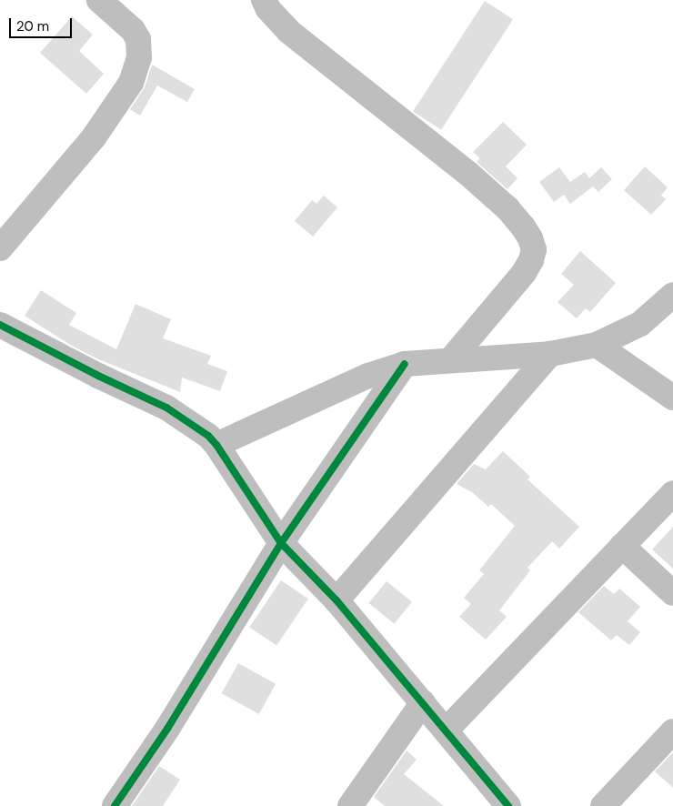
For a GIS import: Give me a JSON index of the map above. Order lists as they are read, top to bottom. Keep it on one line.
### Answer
{"scale_bar":"20 m"}
